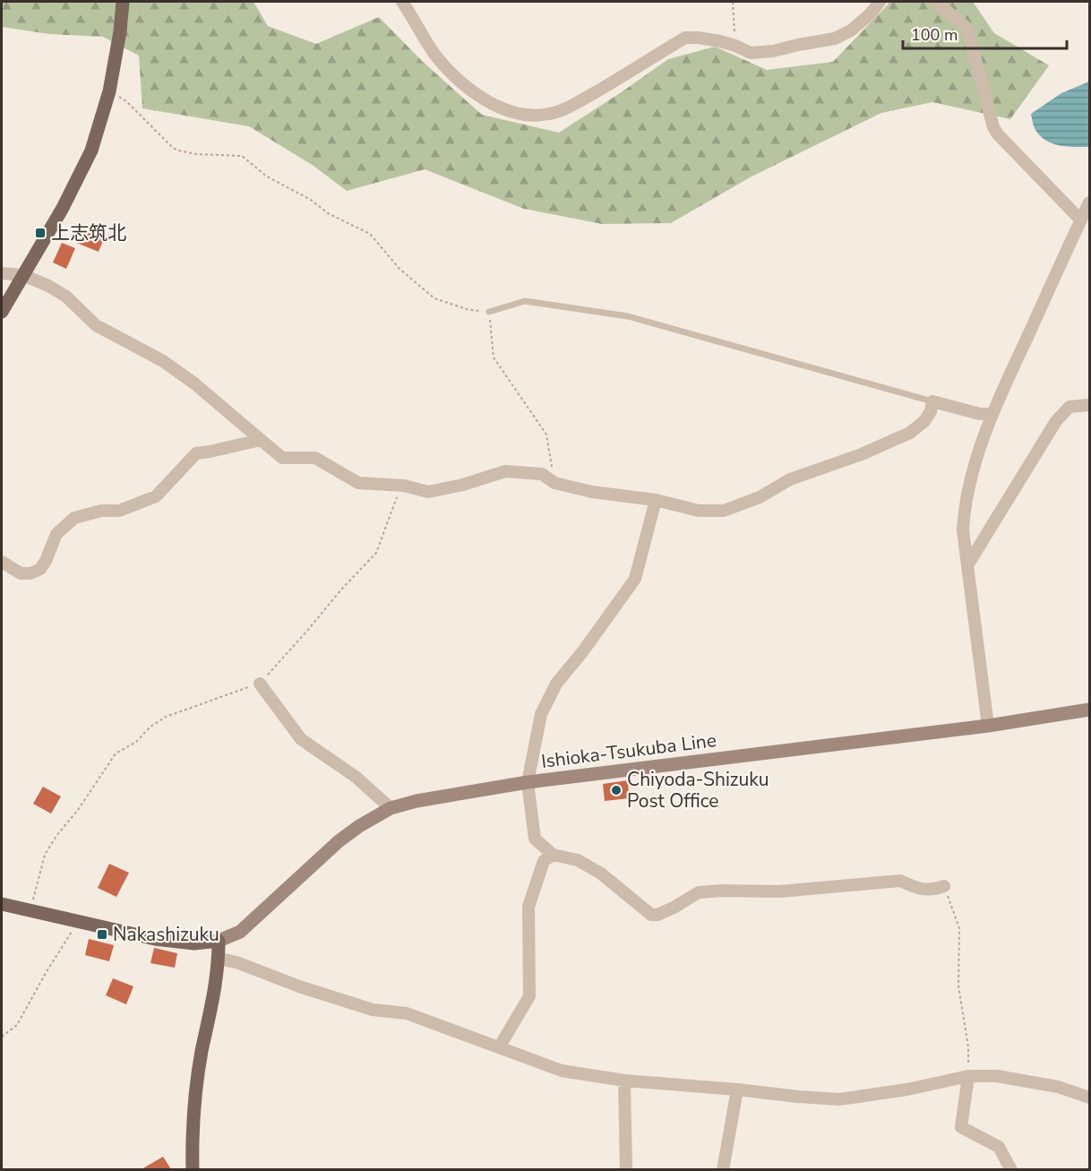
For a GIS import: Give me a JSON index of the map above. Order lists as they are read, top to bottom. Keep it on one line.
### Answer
{"streets":{"main road":["Ishioka-Tsukuba Line"]},"places":{"transit":["上志筑北","Nakashizuku"],"other":["Chiyoda-Shizuku Post Office"]},"scale_bar":"100 m"}
